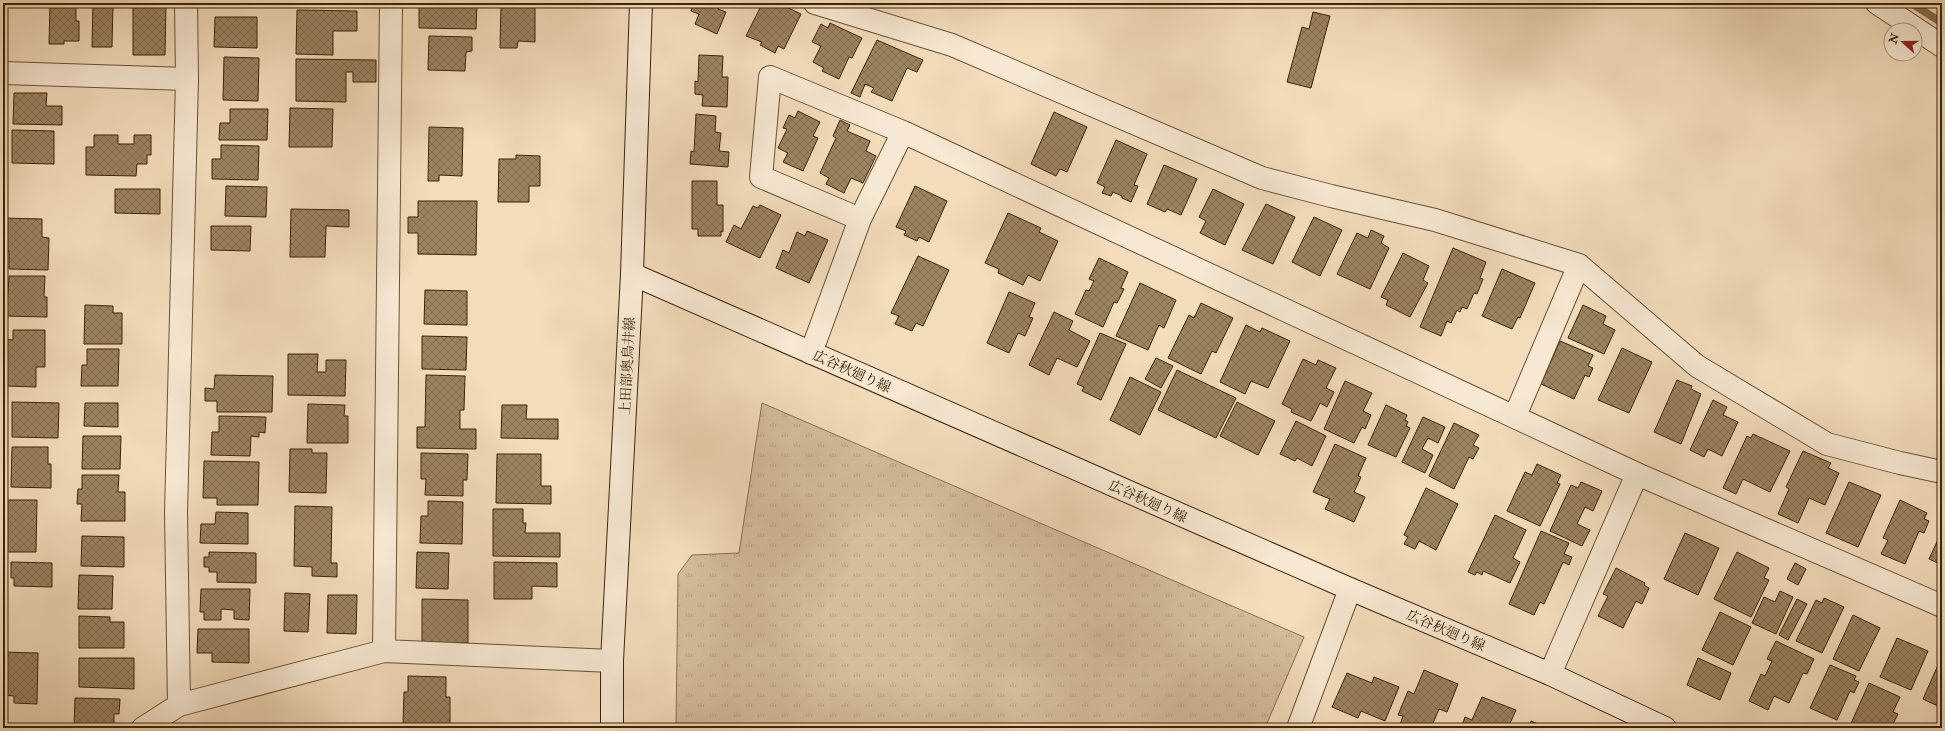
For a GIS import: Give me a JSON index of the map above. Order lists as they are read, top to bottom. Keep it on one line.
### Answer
{"streets":{"street":["上田部奥鳥井線","広谷秋廻り線"]},"crossings":[["上田部奥鳥井線","広谷秋廻り線"]],"north":"left"}
